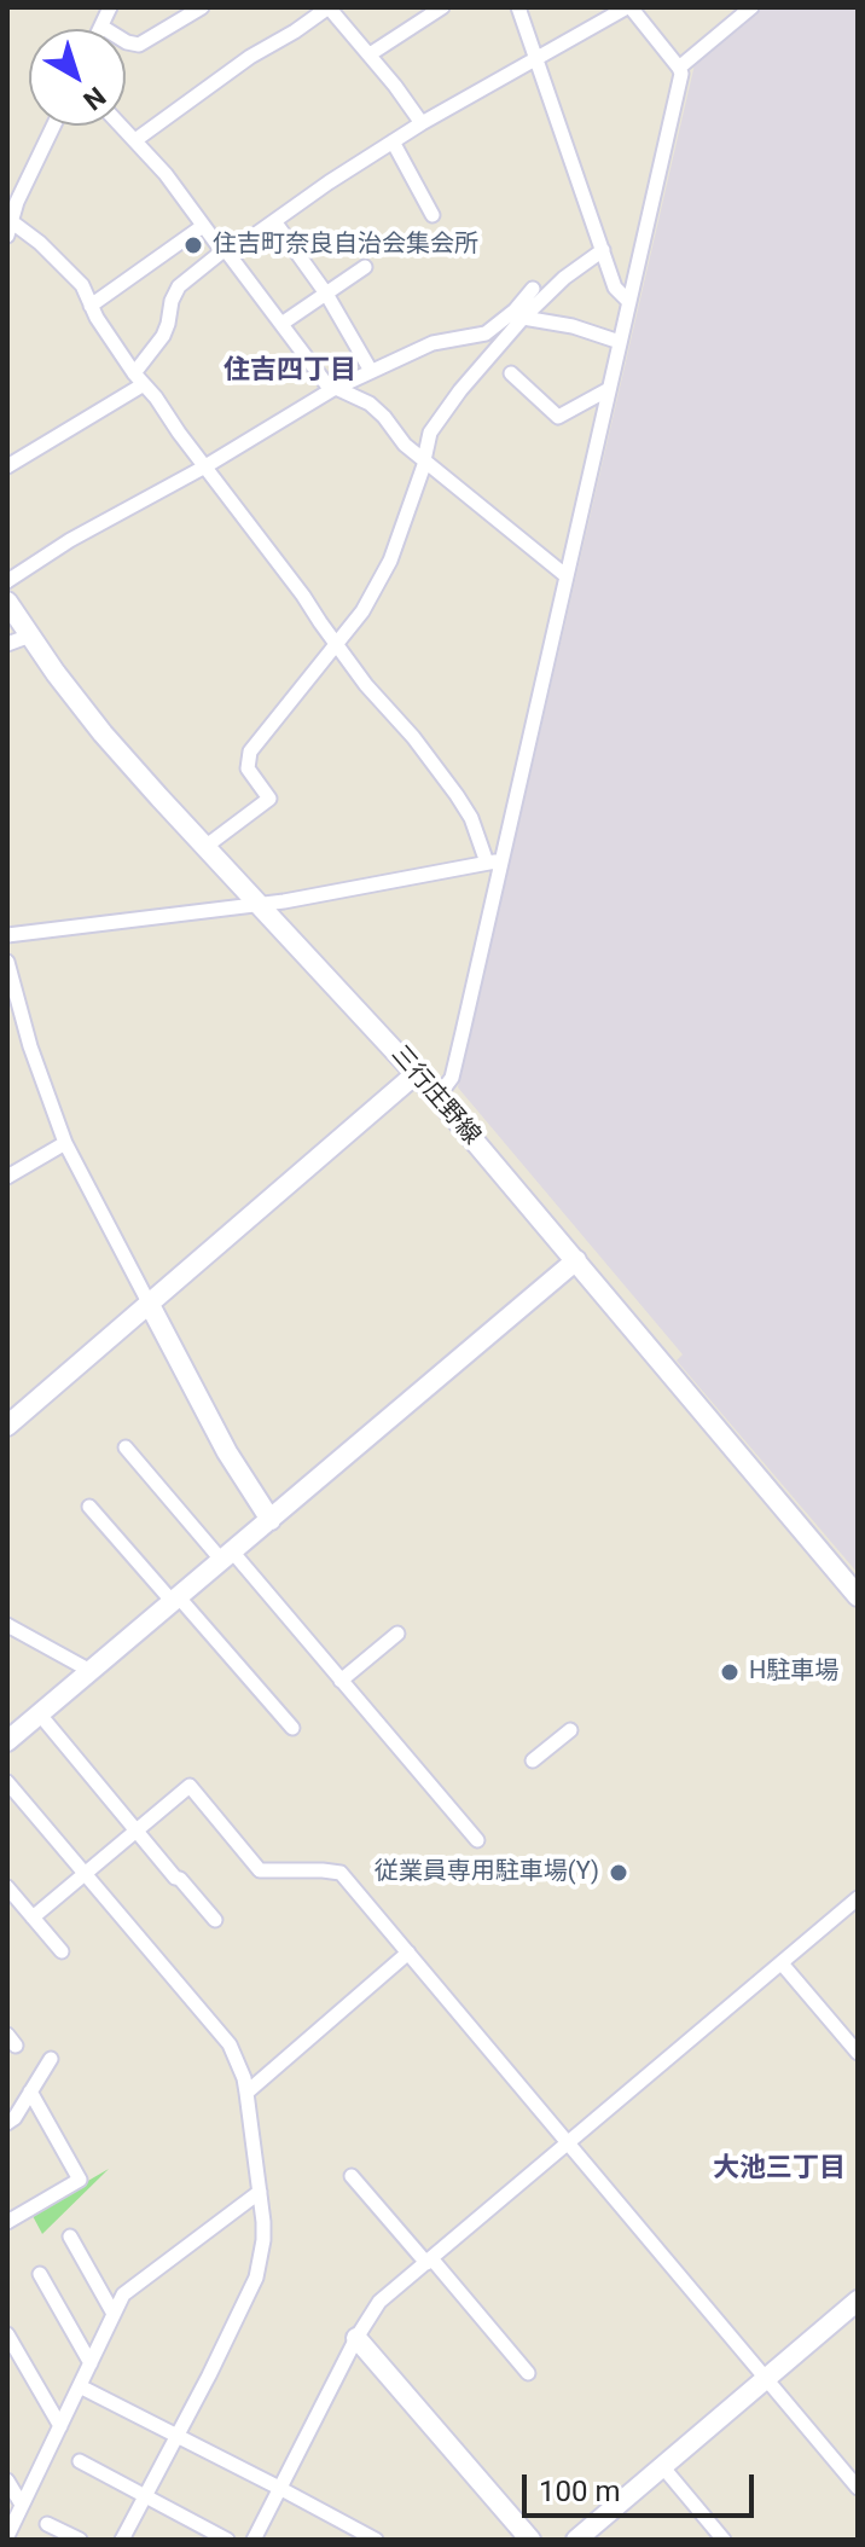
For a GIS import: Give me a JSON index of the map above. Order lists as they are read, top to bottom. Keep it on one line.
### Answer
{"streets":{"street":["三行庄野線"]},"districts":["住吉四丁目","大池三丁目"],"places":["住吉町奈良自治会集会所","H駐車場","従業員専用駐車場(Y)"],"scale_bar":"100 m","north":"bottom right"}
